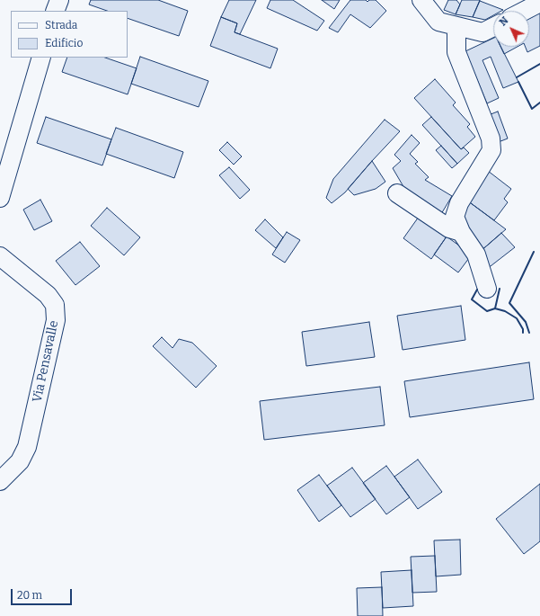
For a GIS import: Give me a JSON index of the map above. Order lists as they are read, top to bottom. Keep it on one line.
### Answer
{"streets":{"street":["Via Pensavalle"]},"legend":["Strada","Edificio"],"scale_bar":"20 m","north":"top left"}
